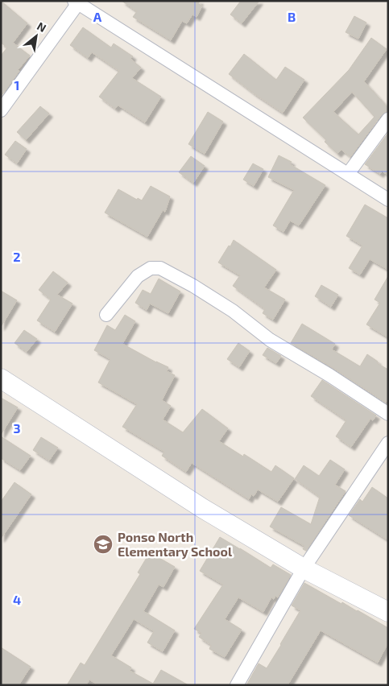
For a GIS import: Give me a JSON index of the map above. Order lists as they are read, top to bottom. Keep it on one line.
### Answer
{"places":{"school or university":["Ponso North Elementary School"]},"north":"top right","grid":{"columns":["A","B"],"rows":["1","2","3","4"]}}
